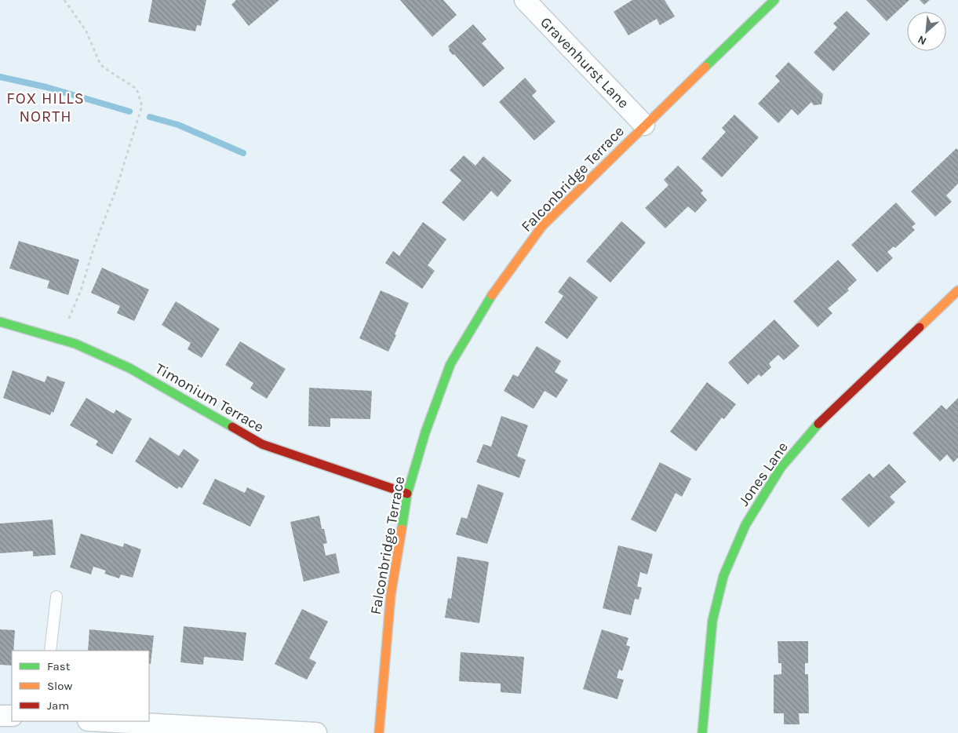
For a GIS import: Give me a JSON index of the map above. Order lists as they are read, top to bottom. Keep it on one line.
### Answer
{"streets":{"street":["Gravenhurst Lane","Falconbridge Terrace","Timonium Terrace","Jones Lane"]},"crossings":[["Gravenhurst Lane","Falconbridge Terrace"],["Falconbridge Terrace","Timonium Terrace"]],"districts":["FOX HILLS NORTH"],"legend":["Fast","Slow","Jam"],"north":"bottom left"}
